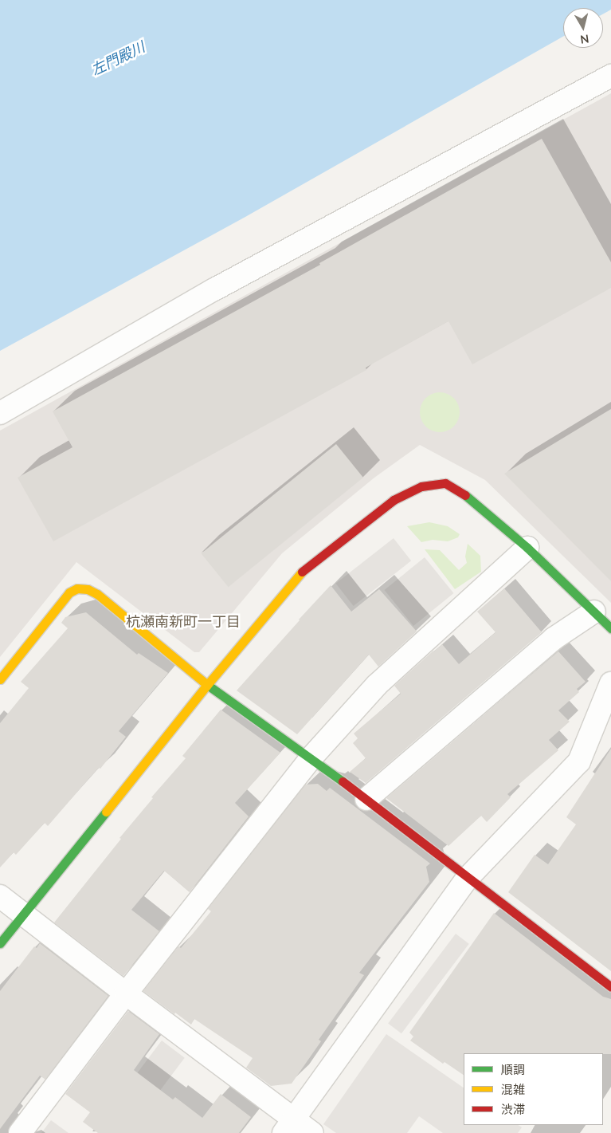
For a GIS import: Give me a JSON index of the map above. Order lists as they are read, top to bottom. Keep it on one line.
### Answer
{"districts":["杭瀬南新町一丁目"],"water":["左門殿川"],"legend":["順調","混雑","渋滞"],"north":"bottom"}
